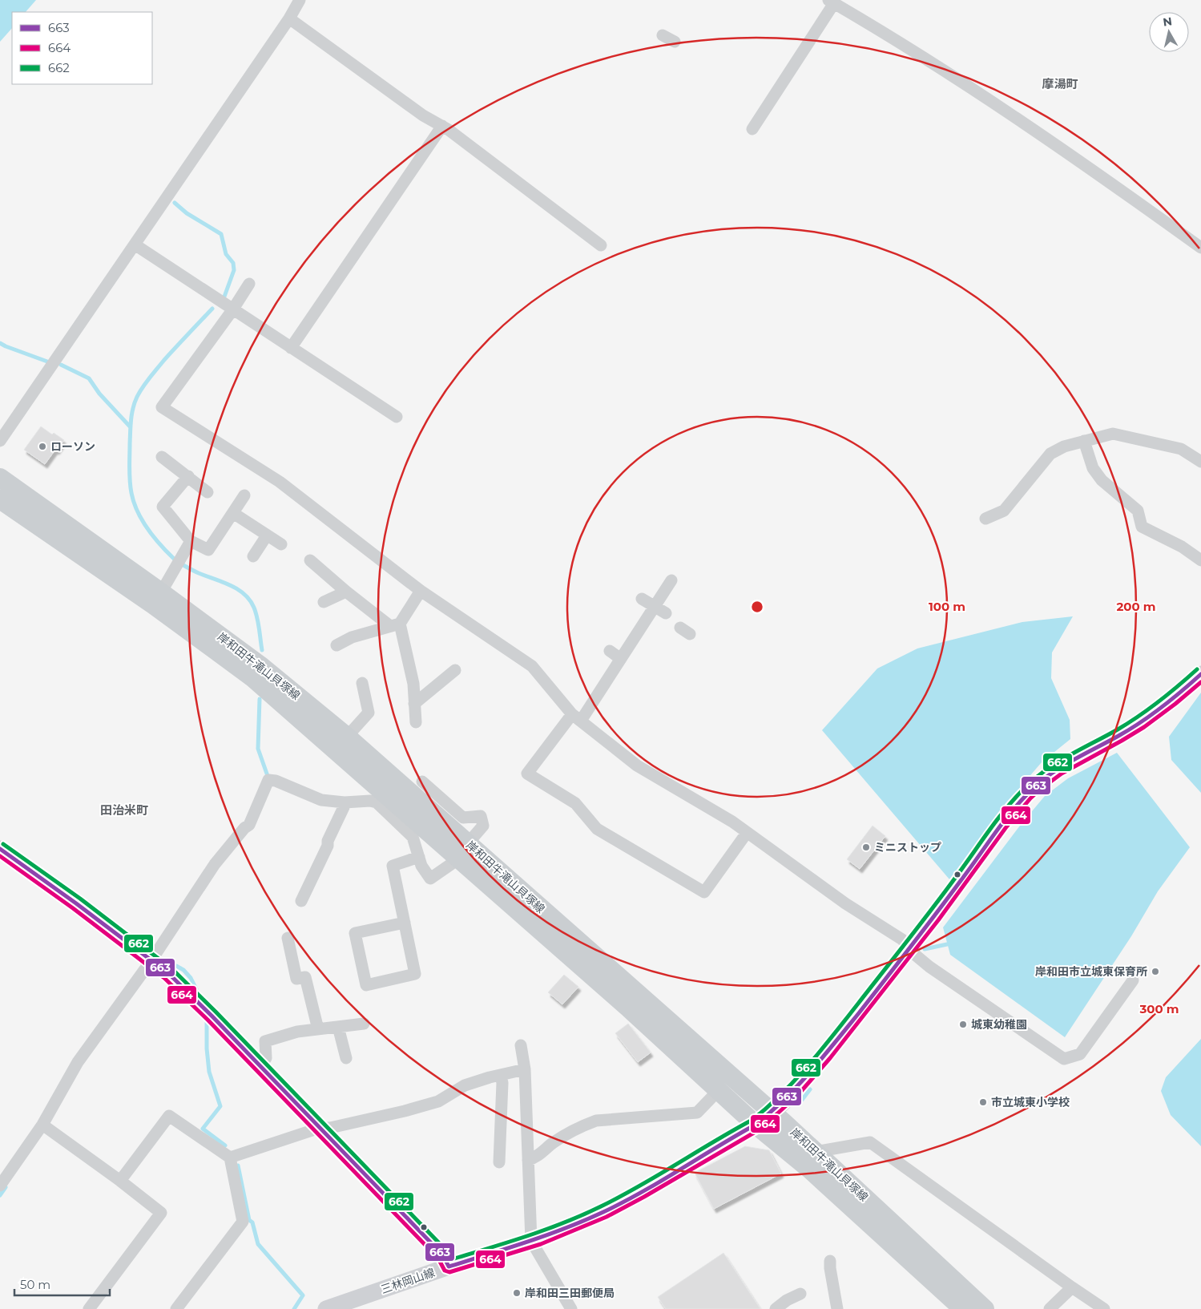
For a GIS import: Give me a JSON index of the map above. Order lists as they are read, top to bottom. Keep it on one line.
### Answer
{"streets":{"main road":["岸和田牛滝山貝塚線","三林岡山線"]},"crossings":[["岸和田牛滝山貝塚線","三林岡山線"]],"districts":["摩湯町","田治米町"],"places":["ローソン","ミニストップ","岸和田市立城東保育所","城東幼稚園","市立城東小学校","岸和田三田郵便局"],"lines":["transit line 662","transit line 663","transit line 664"],"legend":["663","664","662"],"scale_bar":"50 m","north":"top","rings":["100 m","200 m","300 m"]}
